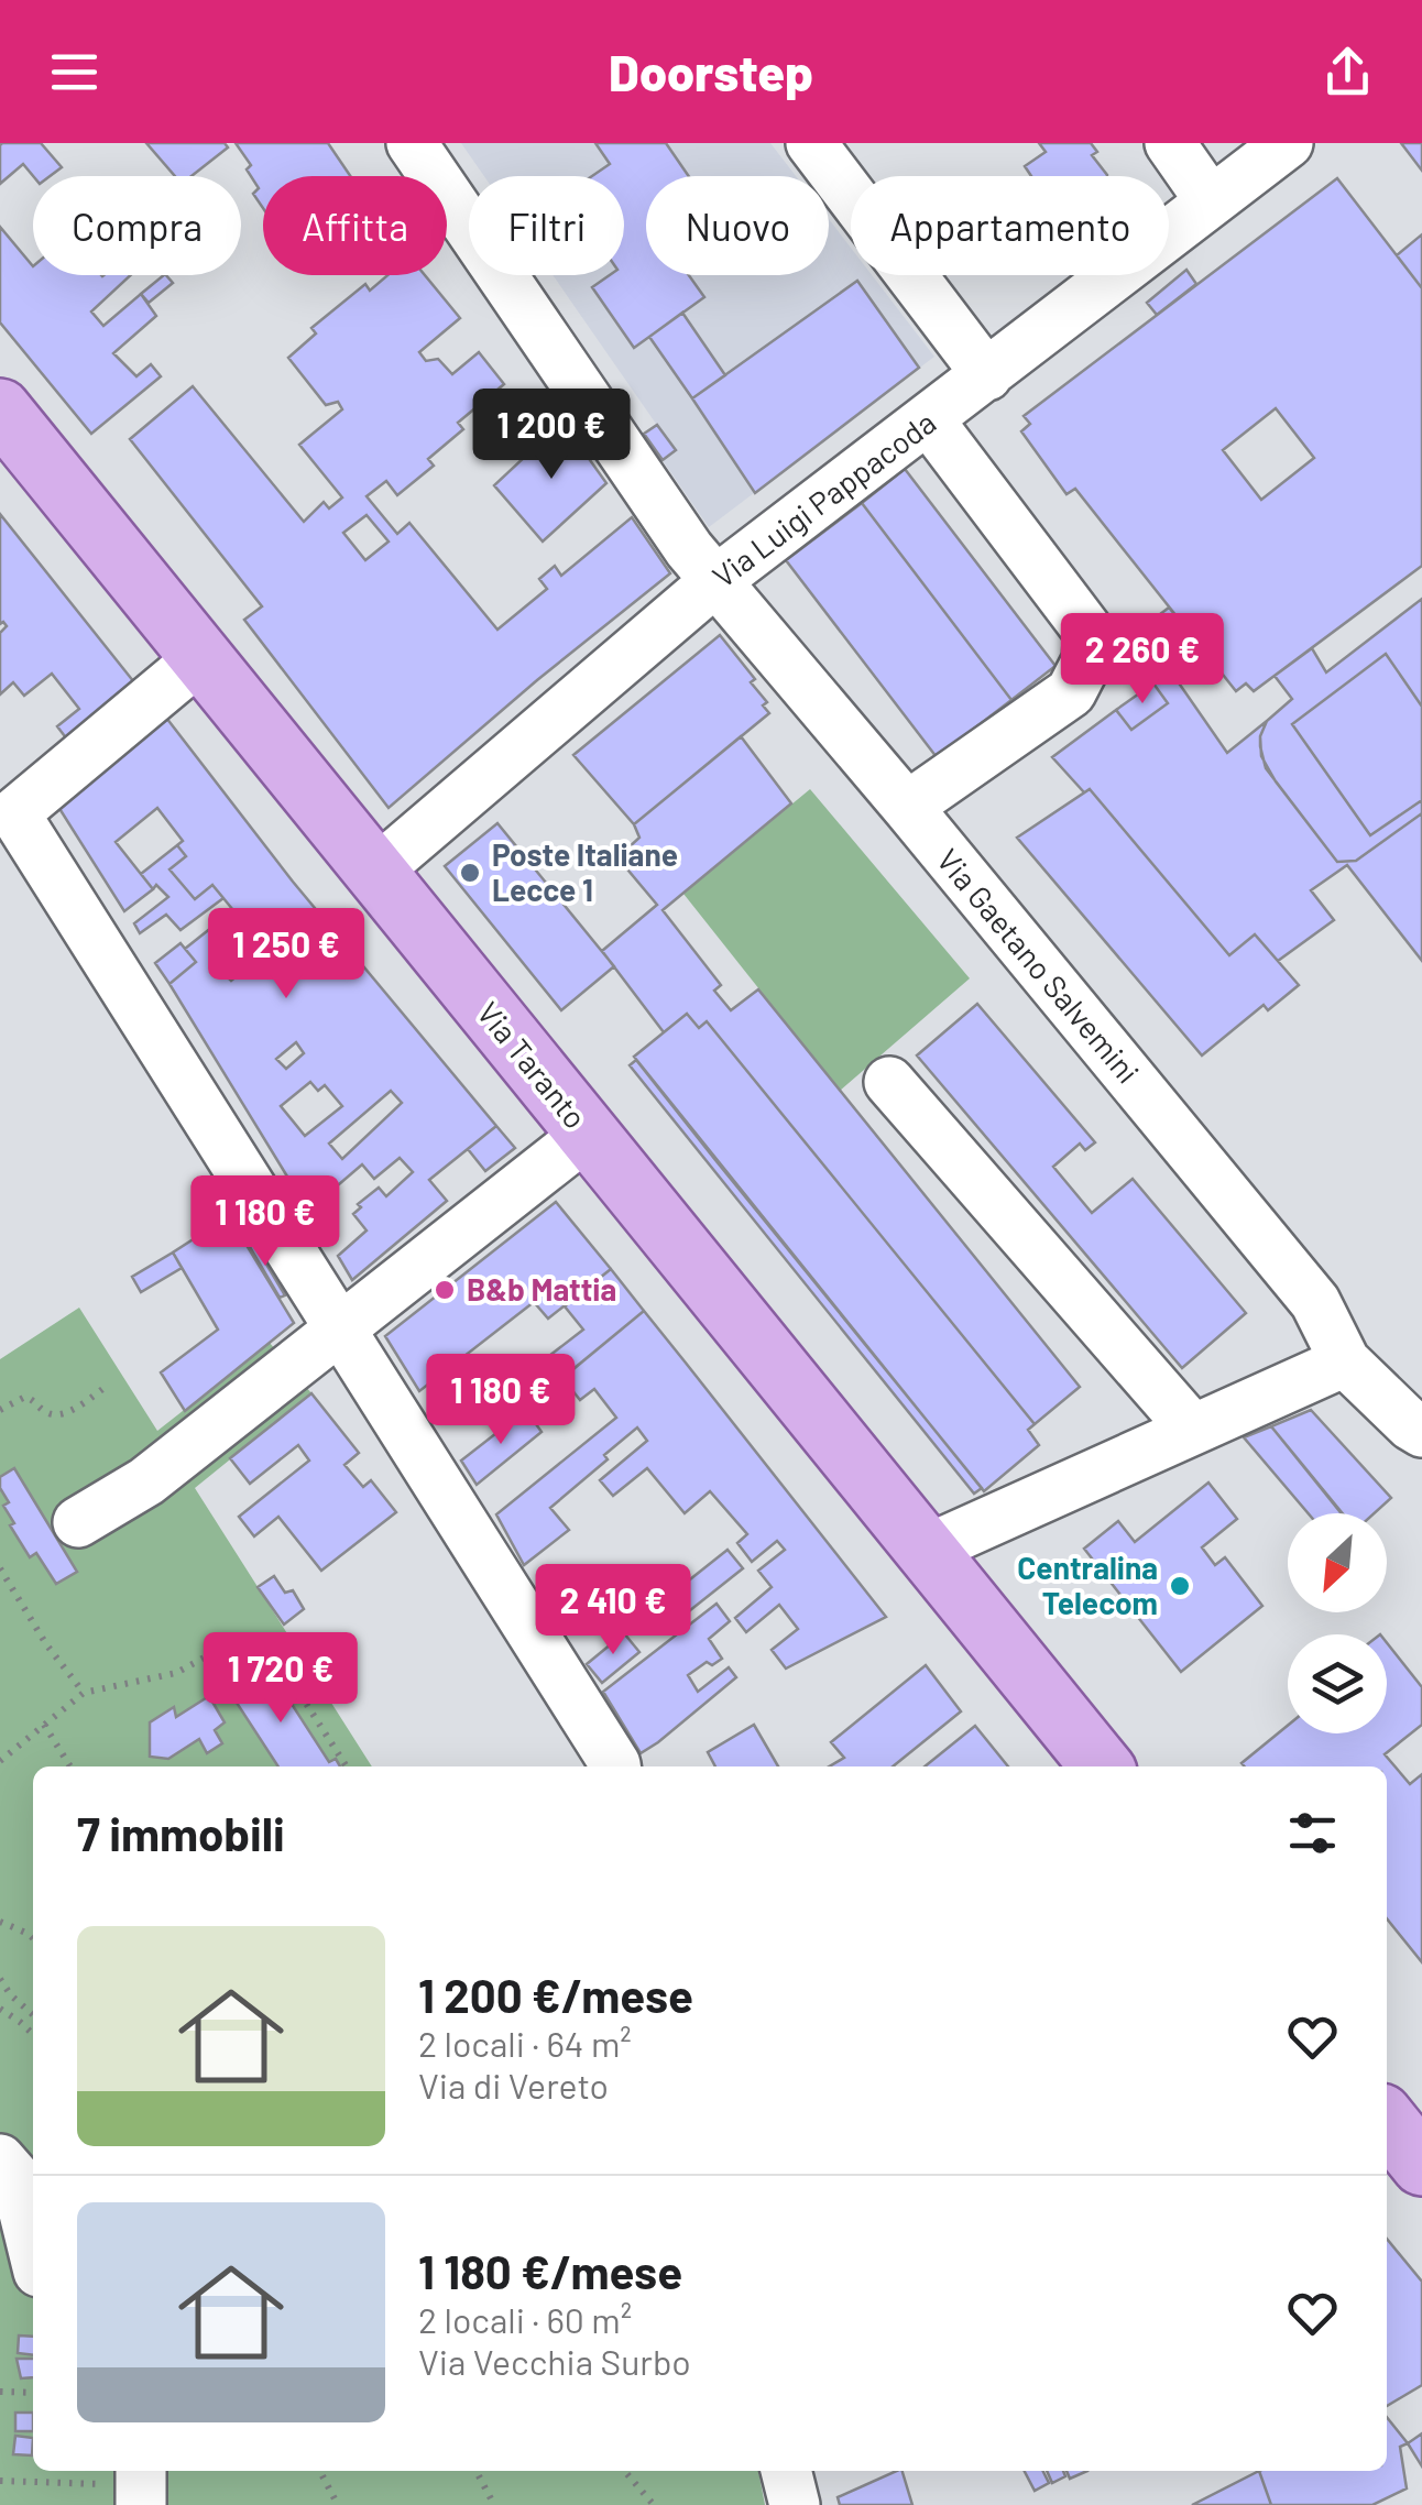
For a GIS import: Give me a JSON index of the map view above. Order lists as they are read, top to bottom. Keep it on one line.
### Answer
{"streets":{"main road":["Via Taranto"],"street":["Via Luigi Pappacoda","Via Gaetano Salvemini"]},"crossings":[["Via Luigi Pappacoda","Via Gaetano Salvemini"],["Via Luigi Pappacoda","Via Taranto"]],"places":["Poste Italiane Lecce 1","B&b Mattia","Centralina Telecom"],"north":"bottom left","page":{"header":"Doorstep","chip":["Compra","Affitta","Filtri","Nuovo","Appartamento"],"price":["1 200 €","2 260 €","1 250 €","1 180 €","1 180 €","2 410 €","1 720 €"],"heading":"7 immobili","list":[{"name":"1 200 €/mese","note":"2 locali · 64 m² · Via di Vereto"},{"name":"1 180 €/mese","note":"2 locali · 60 m² · Via Vecchia Surbo"}]}}
